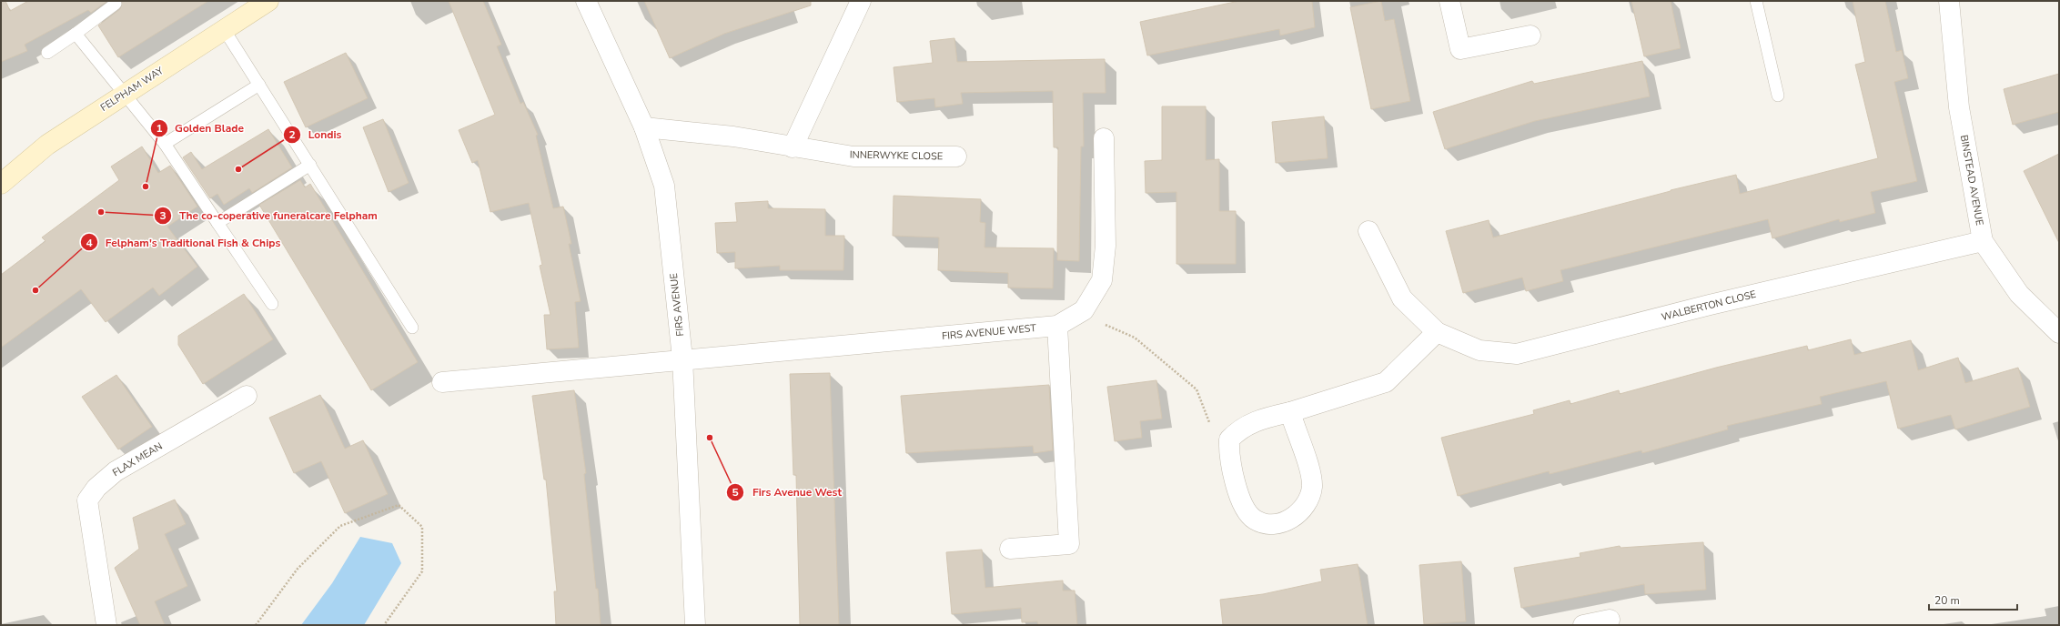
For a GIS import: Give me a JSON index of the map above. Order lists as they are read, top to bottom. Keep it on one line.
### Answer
{"streets":{"main road":["FELPHAM WAY"],"street":["INNERWYKE CLOSE","BINSTEAD AVENUE","FIRS AVENUE","WALBERTON CLOSE","FIRS AVENUE WEST","FLAX MEAN"]},"crossings":[["INNERWYKE CLOSE","FIRS AVENUE"],["BINSTEAD AVENUE","WALBERTON CLOSE"],["FIRS AVENUE","FIRS AVENUE WEST"]],"places":["Londis","Golden Blade","The co-coperative funeralcare Felpham","Felpham's Traditional Fish & Chips","Firs Avenue West"],"scale_bar":"20 m"}
